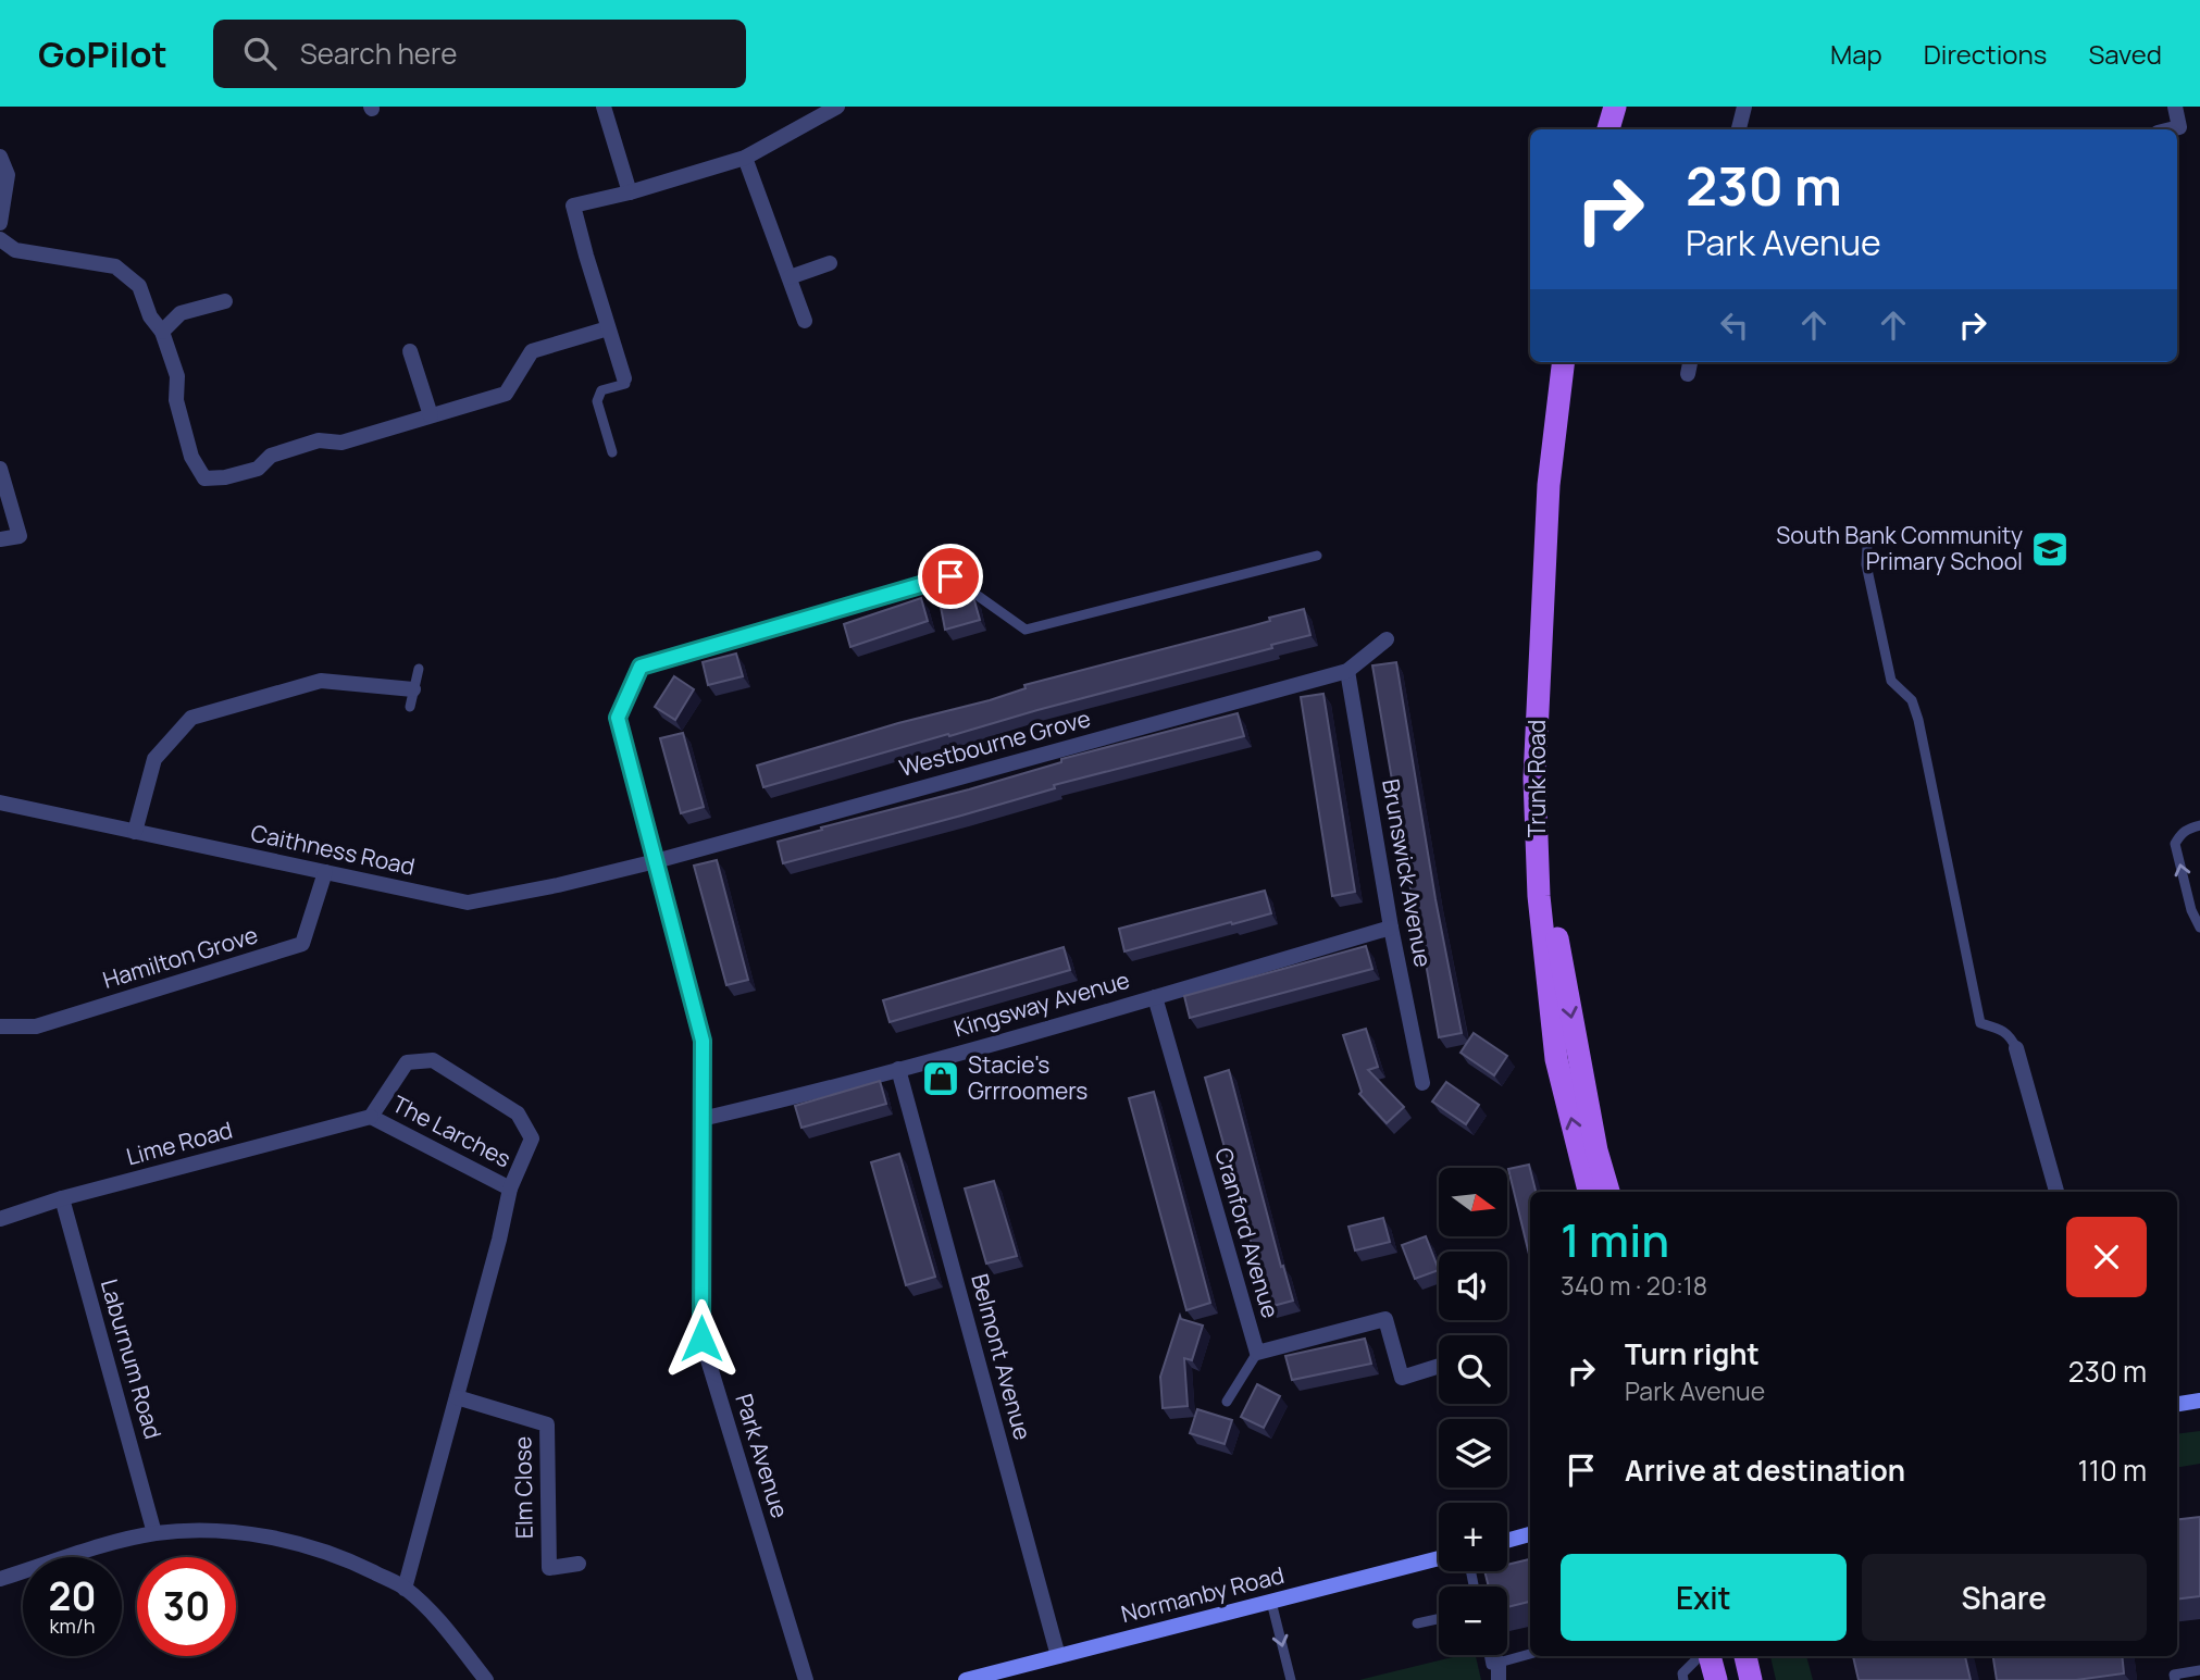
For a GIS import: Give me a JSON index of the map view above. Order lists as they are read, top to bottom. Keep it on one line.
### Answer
{"streets":{"main road":["Trunk Road"],"street":["Westbourne Grove","Caithness Road","Brunswick Avenue","Hamilton Grove","Kingsway Avenue","The Larches","Lime Road","Cranford Avenue","Belmont Avenue","Laburnum Road","Park Avenue","Elm Close","Normanby Road"]},"crossings":[["Westbourne Grove","Caithness Road"],["Westbourne Grove","Brunswick Avenue"],["Westbourne Grove","Park Avenue"],["Caithness Road","Hamilton Grove"],["Caithness Road","Park Avenue"],["Brunswick Avenue","Kingsway Avenue"],["Kingsway Avenue","Cranford Avenue"],["Kingsway Avenue","Belmont Avenue"],["Kingsway Avenue","Park Avenue"],["The Larches","Lime Road"],["The Larches","Elm Close"],["Lime Road","Laburnum Road"],["Belmont Avenue","Normanby Road"]],"places":{"school or university":["South Bank Community Primary School"],"shop":["Stacie's Grrroomers"]},"north":"right","page":{"header":"GoPilot","search":"Search here","nav":["Map","Directions","Saved"],"turn":["230 m","Park Avenue"],"map_buttons":["+","−"],"heading":["1 min","340 m · 20:18"],"list":[{"name":"Turn right","note":"Park Avenue","value":"230 m"},{"name":"Arrive at destination","value":"110 m"}],"buttons":["Exit","Share"],"speed":"20 km/h","limit":"30"}}
